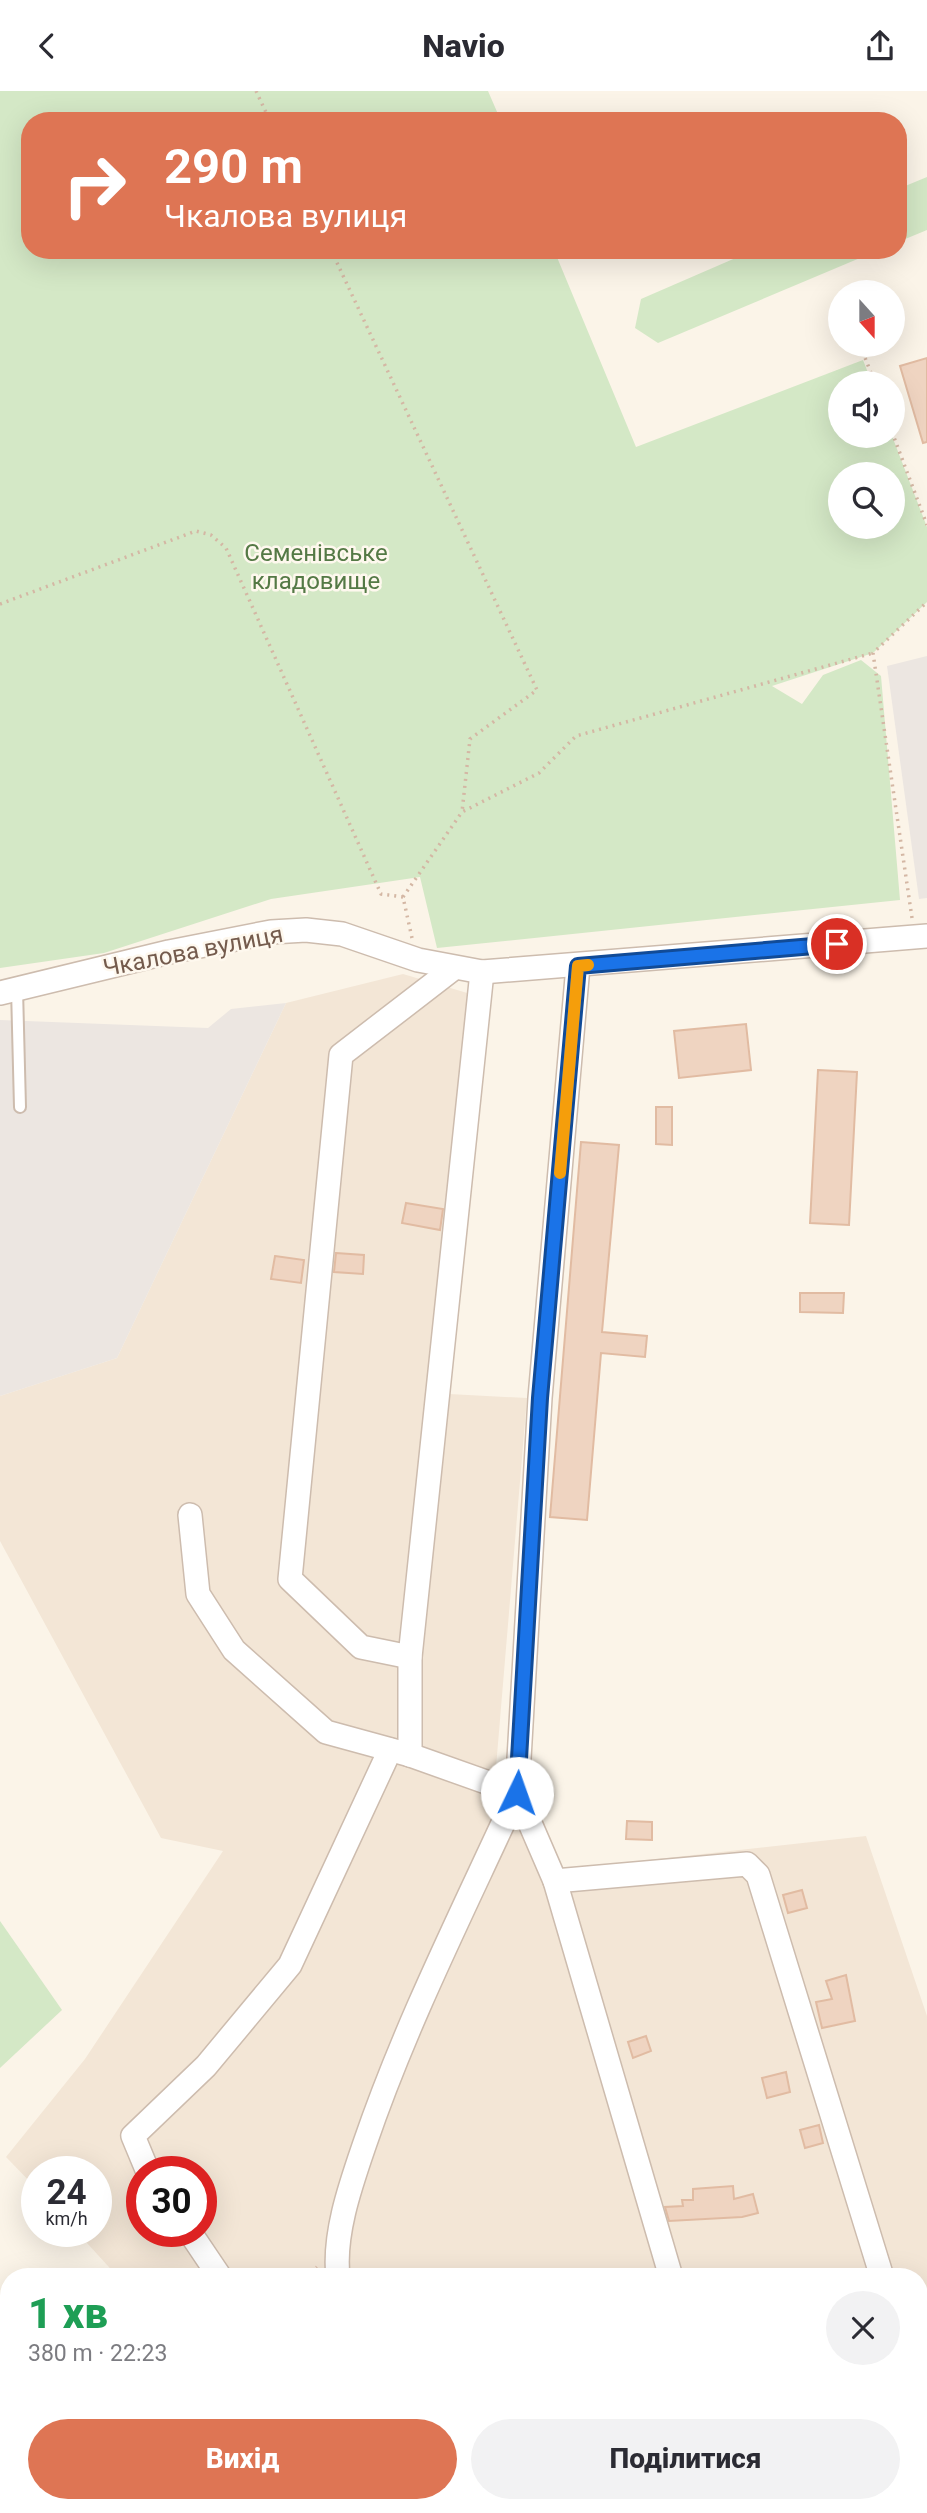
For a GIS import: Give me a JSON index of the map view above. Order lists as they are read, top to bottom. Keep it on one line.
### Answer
{"streets":{"street":["Чкалова вулиця"]},"parks":["Семенівське кладовище"],"north":"bottom","page":{"header":"Navio","turn":["290 m","Чкалова вулиця"],"speed":"24 km/h","limit":"30","heading":["1 хв","380 m · 22:23"],"buttons":["Вихід","Поділитися"]}}
